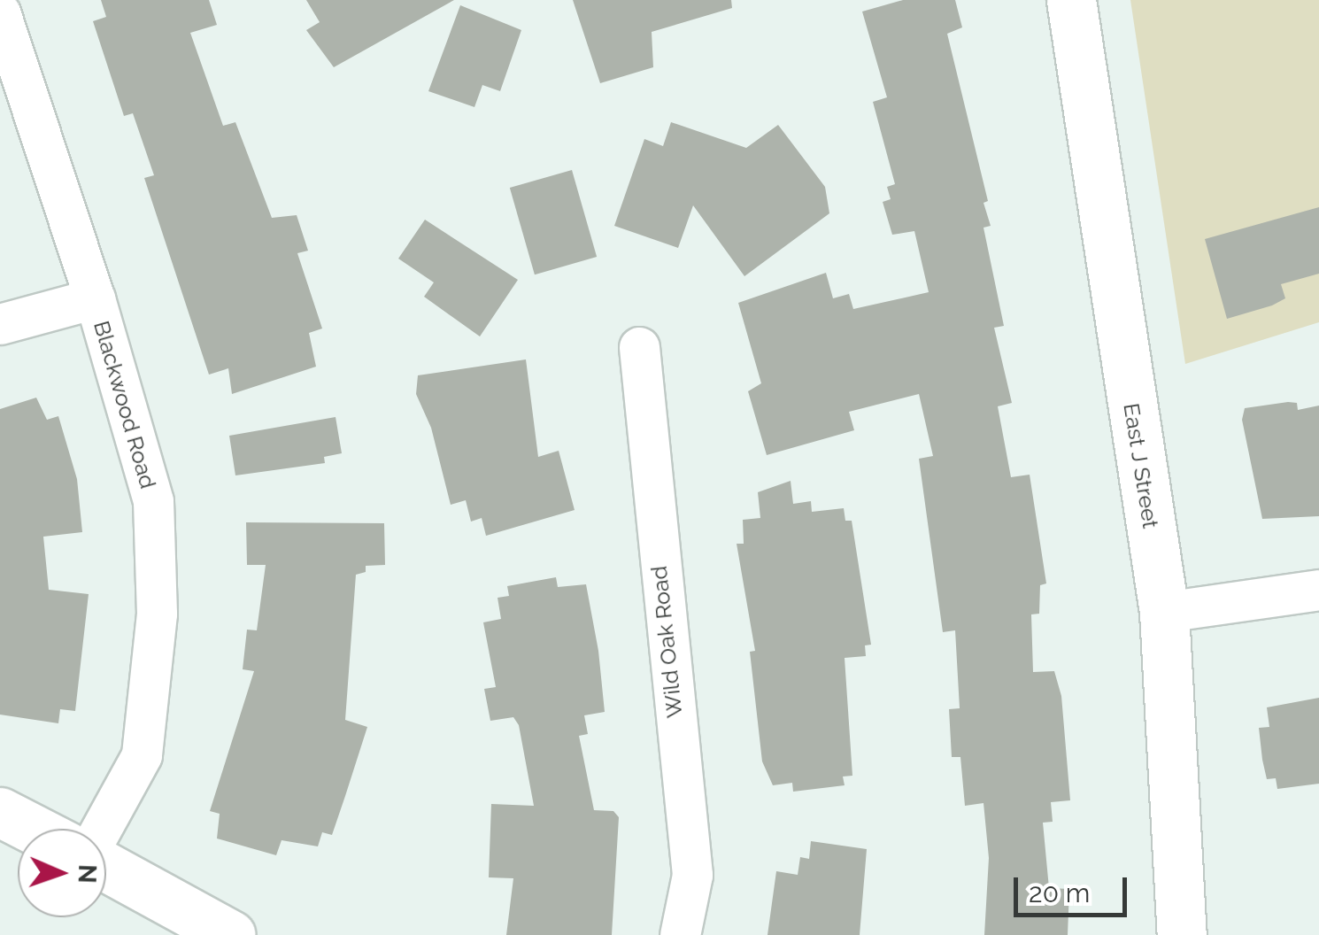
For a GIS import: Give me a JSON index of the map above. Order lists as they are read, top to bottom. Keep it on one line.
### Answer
{"streets":{"street":["Blackwood Road","East J Street","Wild Oak Road"]},"scale_bar":"20 m","north":"right"}
